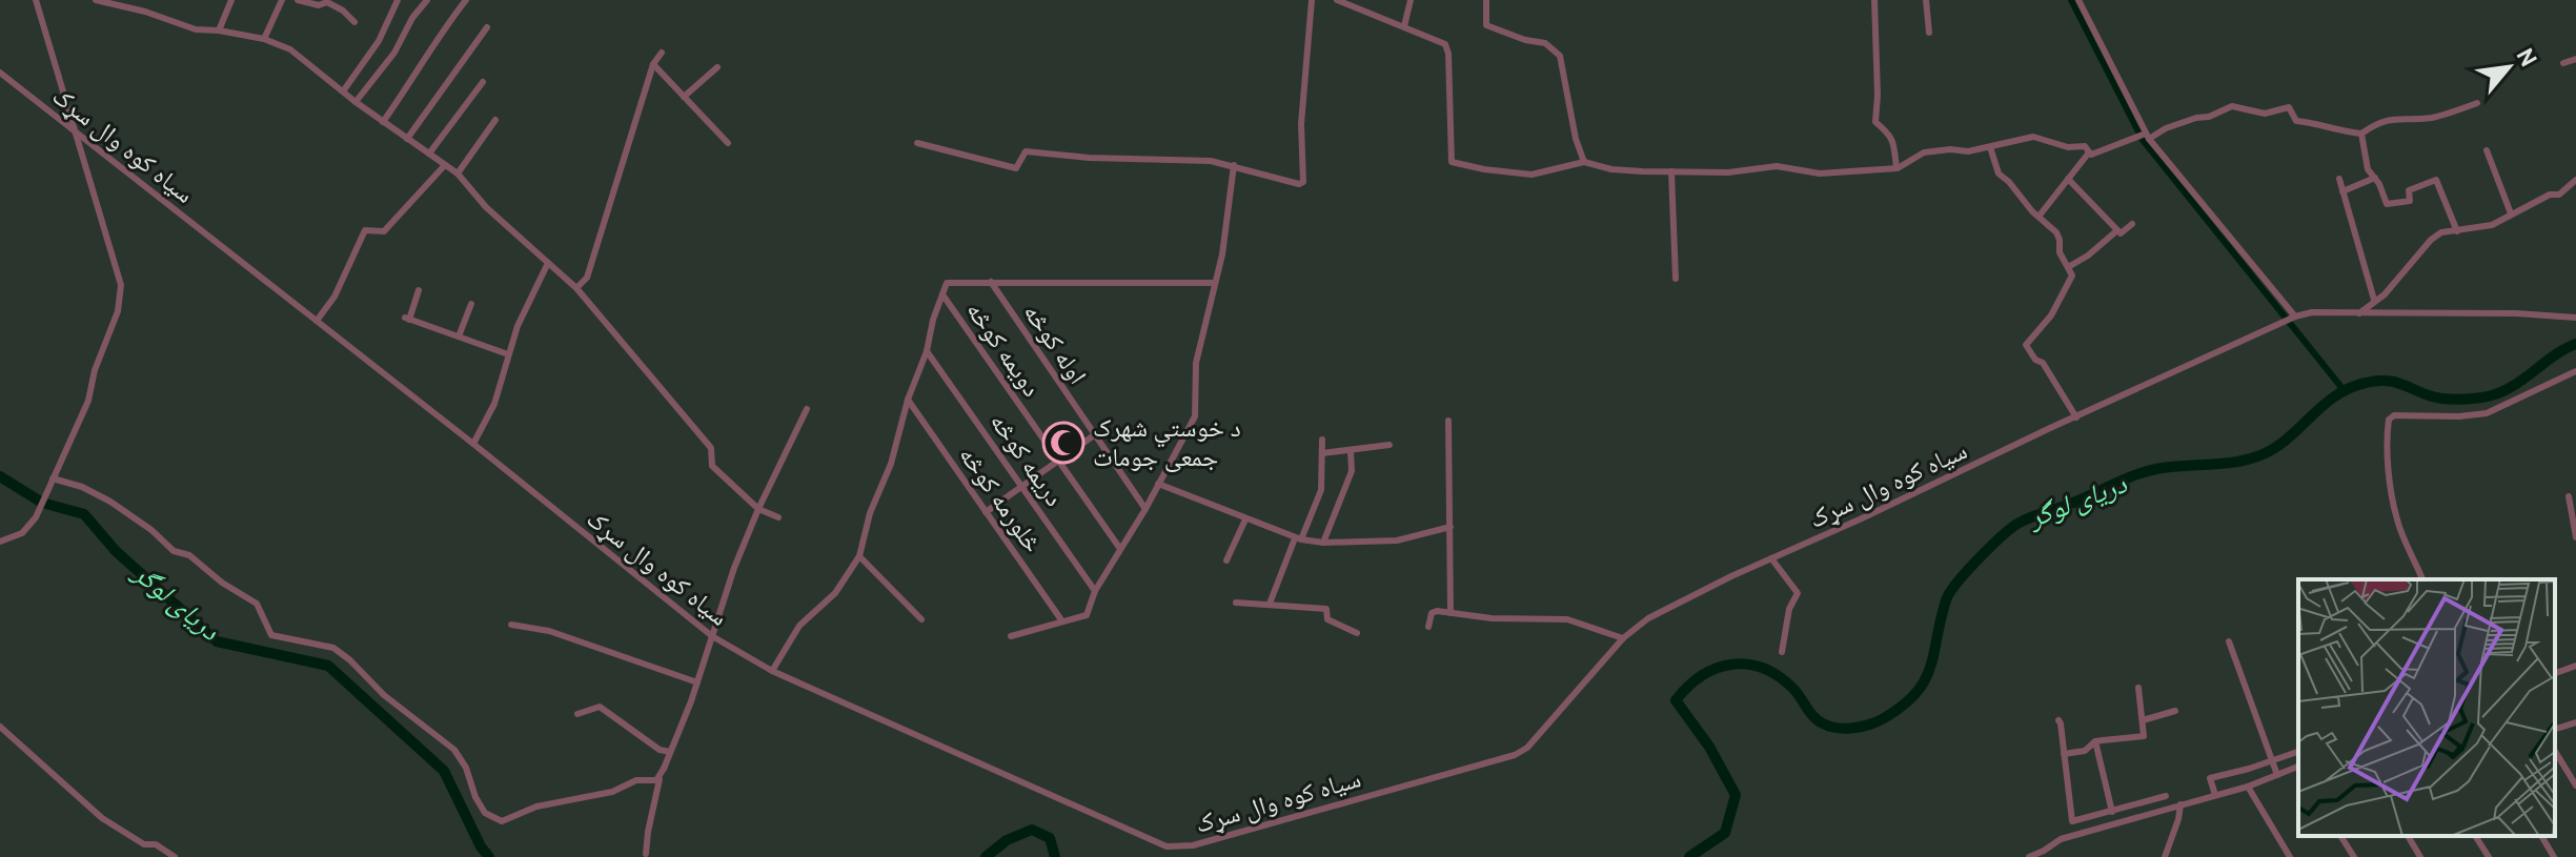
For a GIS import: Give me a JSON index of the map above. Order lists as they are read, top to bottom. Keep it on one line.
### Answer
{"streets":{"street":["سیاه کوه وال سړک","اوله کوڅه","دویمه کوڅه","دریمه کوڅه","څلورمه کوڅه"]},"water":["دریای لوگر"],"places":{"mosque":["د خوستي شهرک جمعی جومات"]},"north":"top right"}
